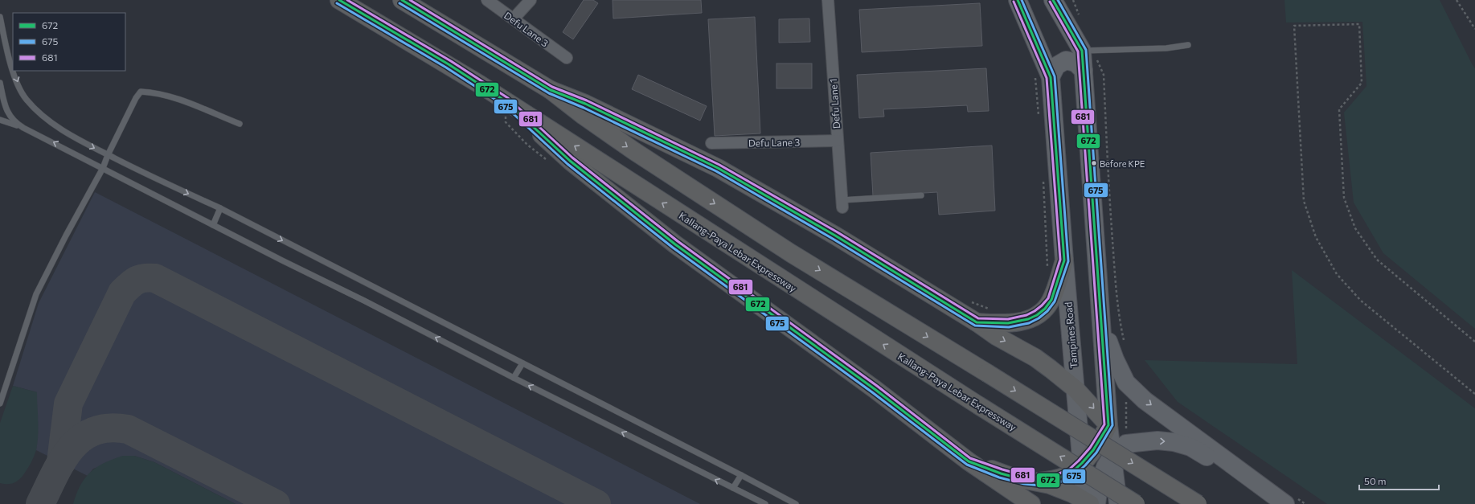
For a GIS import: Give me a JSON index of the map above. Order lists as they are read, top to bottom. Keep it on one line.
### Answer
{"streets":{"highway":["Kallang-Paya Lebar Expressway"],"main road":["Tampines Road"],"street":["Defu Lane 3","Defu Lane 1"]},"crossings":[["Defu Lane 3","Defu Lane 1"]],"places":["Before KPE"],"lines":["transit line 672","transit line 675","transit line 681"],"legend":["672","675","681"],"scale_bar":"50 m"}
